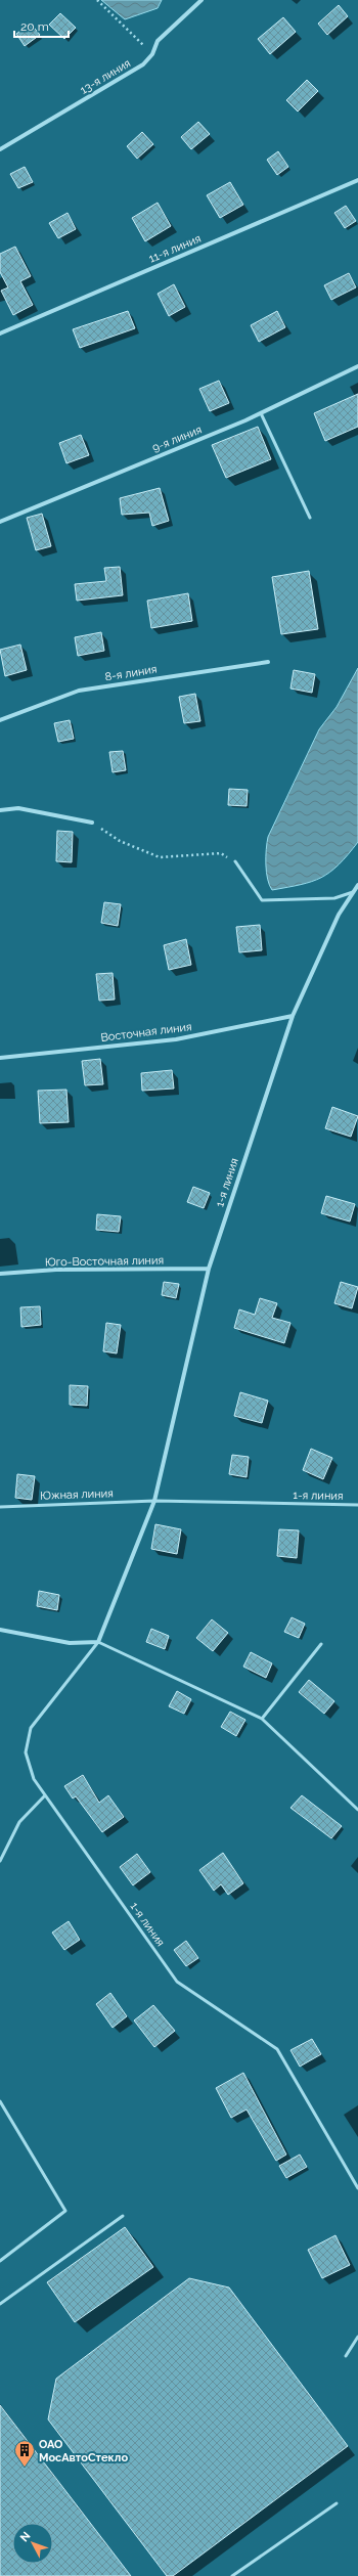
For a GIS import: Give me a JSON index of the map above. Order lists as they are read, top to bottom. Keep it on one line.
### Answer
{"streets":{"street":["13-я линия","11-я линия","9-я линия","8-я линия","Восточная линия","1-я линия","Юго-Восточная линия"],"lane":["Южная линия"]},"crossings":[["Восточная линия","1-я линия"],["1-я линия","Юго-Восточная линия"],["1-я линия","Южная линия"]],"places":{"building":["ОАО МосАвтоСтекло"]},"scale_bar":"20 m","north":"top left"}
